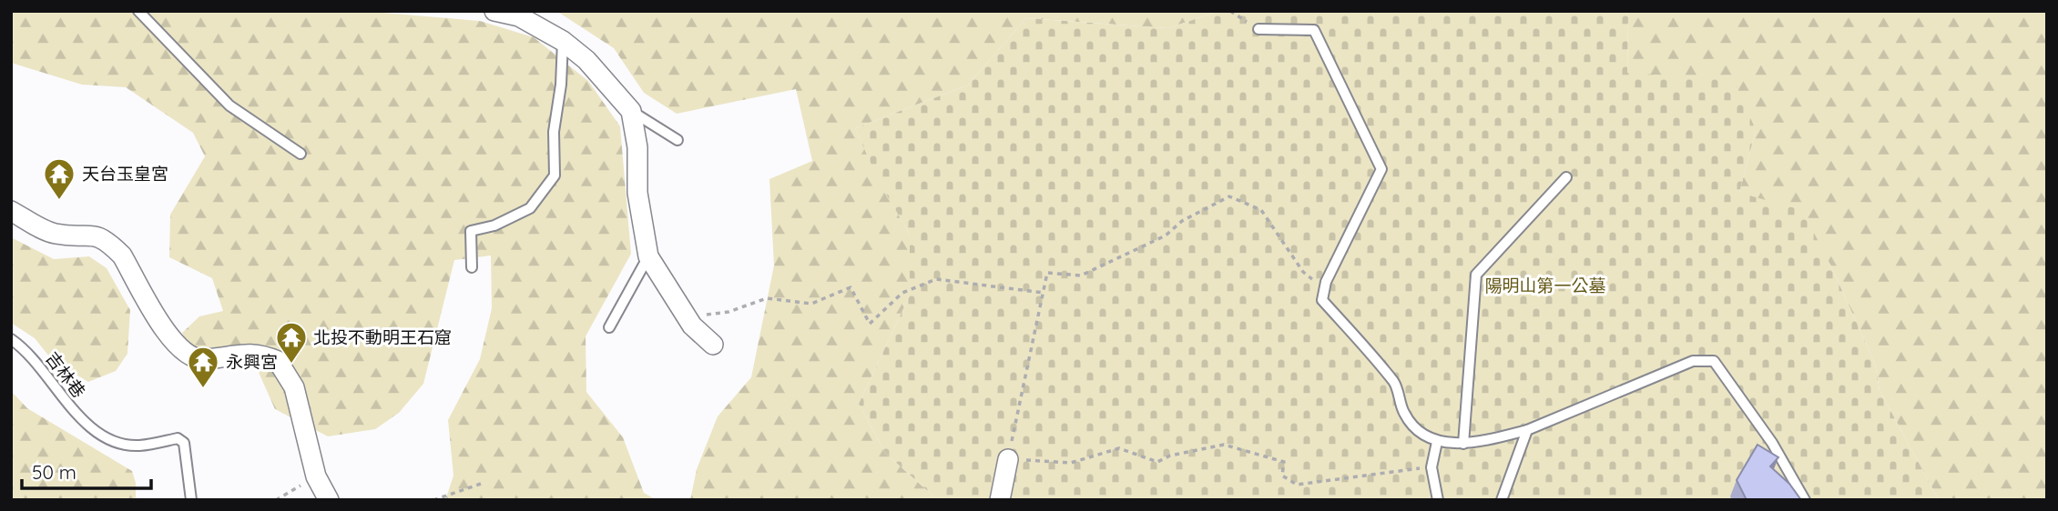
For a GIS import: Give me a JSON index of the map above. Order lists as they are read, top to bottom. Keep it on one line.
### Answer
{"streets":{"lane":["吉林巷"]},"parks":["陽明山第一公墓"],"places":{"temple":["天台玉皇宮","北投不動明王石窟","永興宮"]},"scale_bar":"50 m"}
